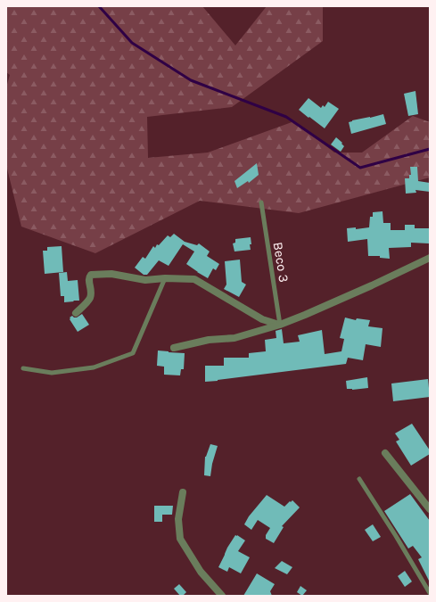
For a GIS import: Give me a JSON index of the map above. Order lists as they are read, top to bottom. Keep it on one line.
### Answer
{"streets":{"lane":["Beco 3"]}}
